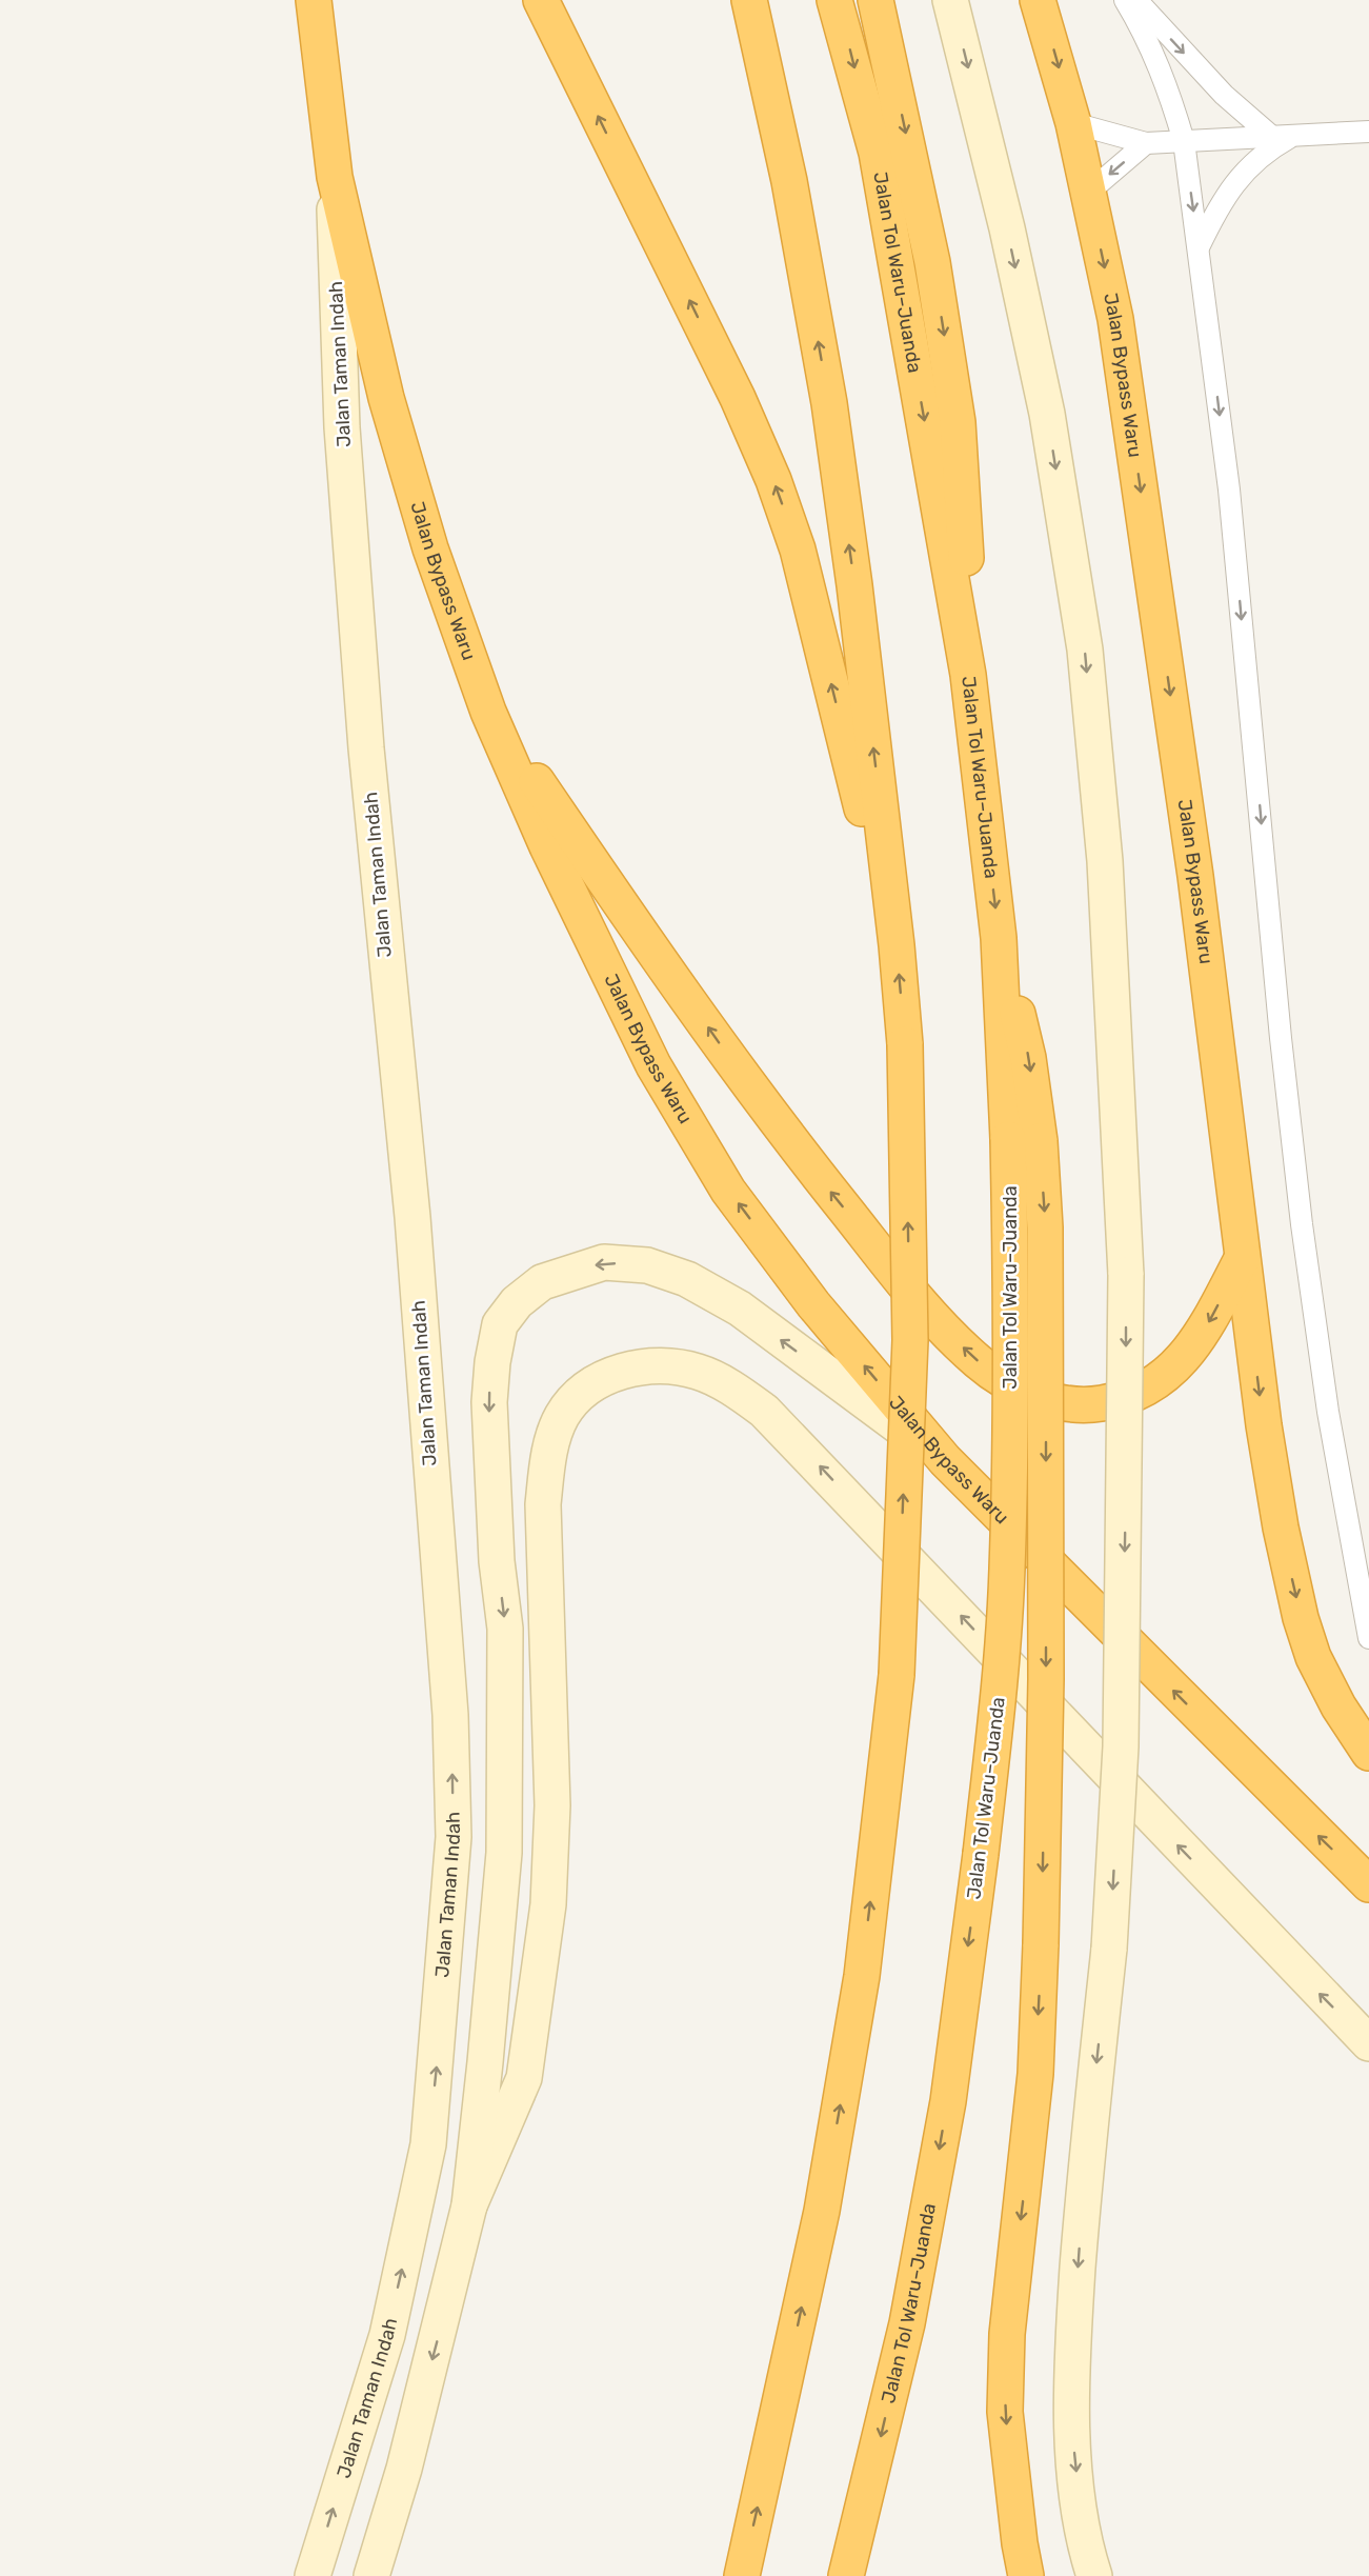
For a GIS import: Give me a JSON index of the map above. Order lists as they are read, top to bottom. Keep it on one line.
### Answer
{"streets":{"highway":["Jalan Tol Waru–Juanda","Jalan Bypass Waru"],"street":["Jalan Taman Indah"]},"crossings":[["Jalan Taman Indah","Jalan Bypass Waru"]],"one_way":["Jalan Taman Indah"]}
